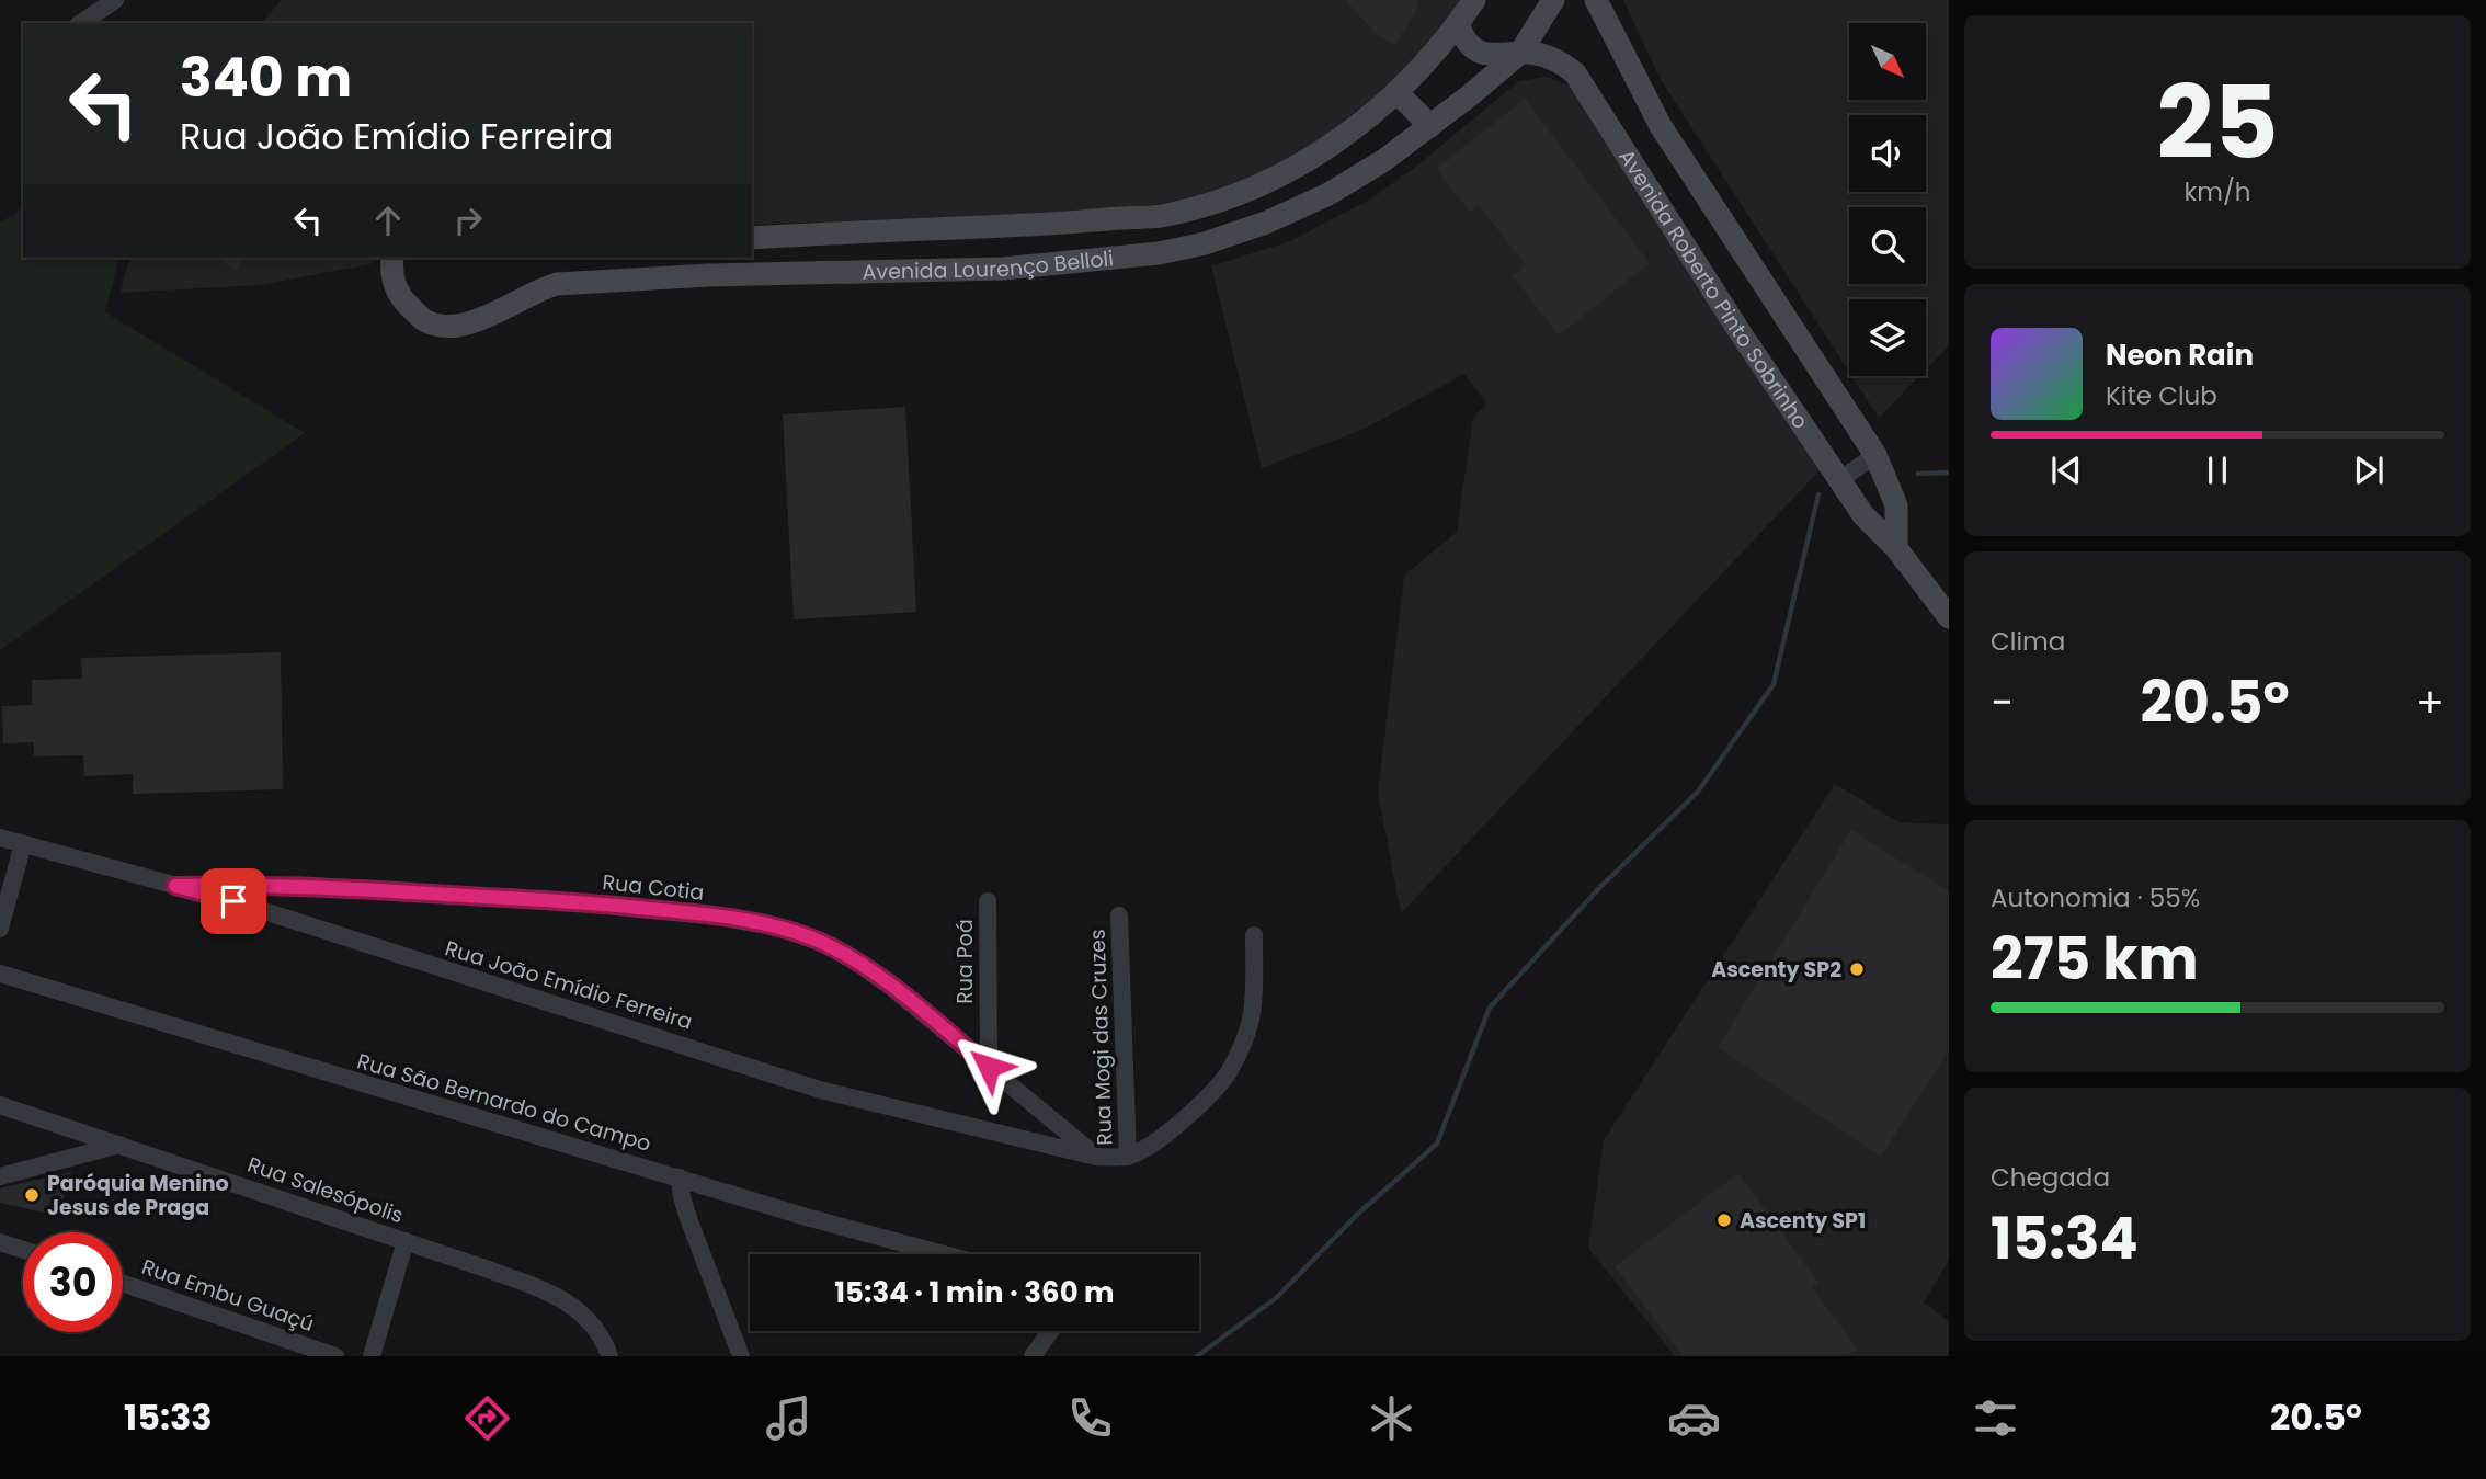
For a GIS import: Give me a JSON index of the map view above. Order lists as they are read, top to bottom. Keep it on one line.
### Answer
{"streets":{"street":["Avenida Lourenço Belloli","Avenida Roberto Pinto Sobrinho","Rua Cotia","Rua Poá","Rua João Emídio Ferreira","Rua Mogi das Cruzes","Rua São Bernardo do Campo","Rua Salesópolis","Rua Embu Guaçú"]},"crossings":[["Avenida Lourenço Belloli","Avenida Roberto Pinto Sobrinho"],["Rua Cotia","Rua Poá"],["Rua Cotia","Rua João Emídio Ferreira"],["Rua João Emídio Ferreira","Rua Mogi das Cruzes"]],"places":["Ascenty SP2","Paróquia Menino Jesus de Praga","Ascenty SP1"],"north":"bottom right","page":{"tile":[["25","km/h"],"Clima",["Autonomia · 55%","275 km"],["Chegada","15:34"]],"turn":["340 m","Rua João Emídio Ferreira"],"song":["Neon Rain","Kite Club"],"heat":["−","20.5°","+"],"limit":"30","trip":"15:34 · 1 min · 360 m","tabs":["15:33","20.5°"]}}
